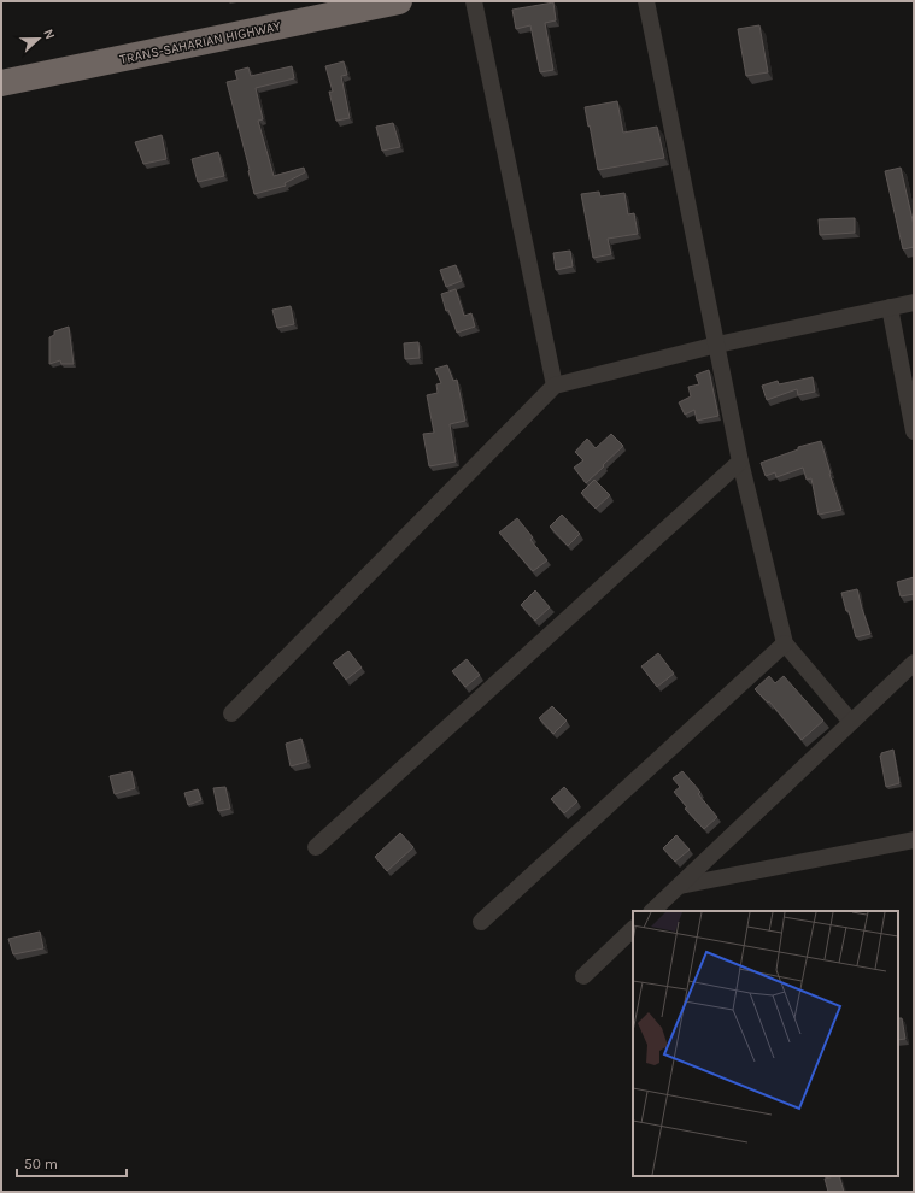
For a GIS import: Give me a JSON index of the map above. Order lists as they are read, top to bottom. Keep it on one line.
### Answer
{"streets":{"highway":["TRANS-SAHARIAN HIGHWAY"]},"scale_bar":"50 m","north":"right"}
